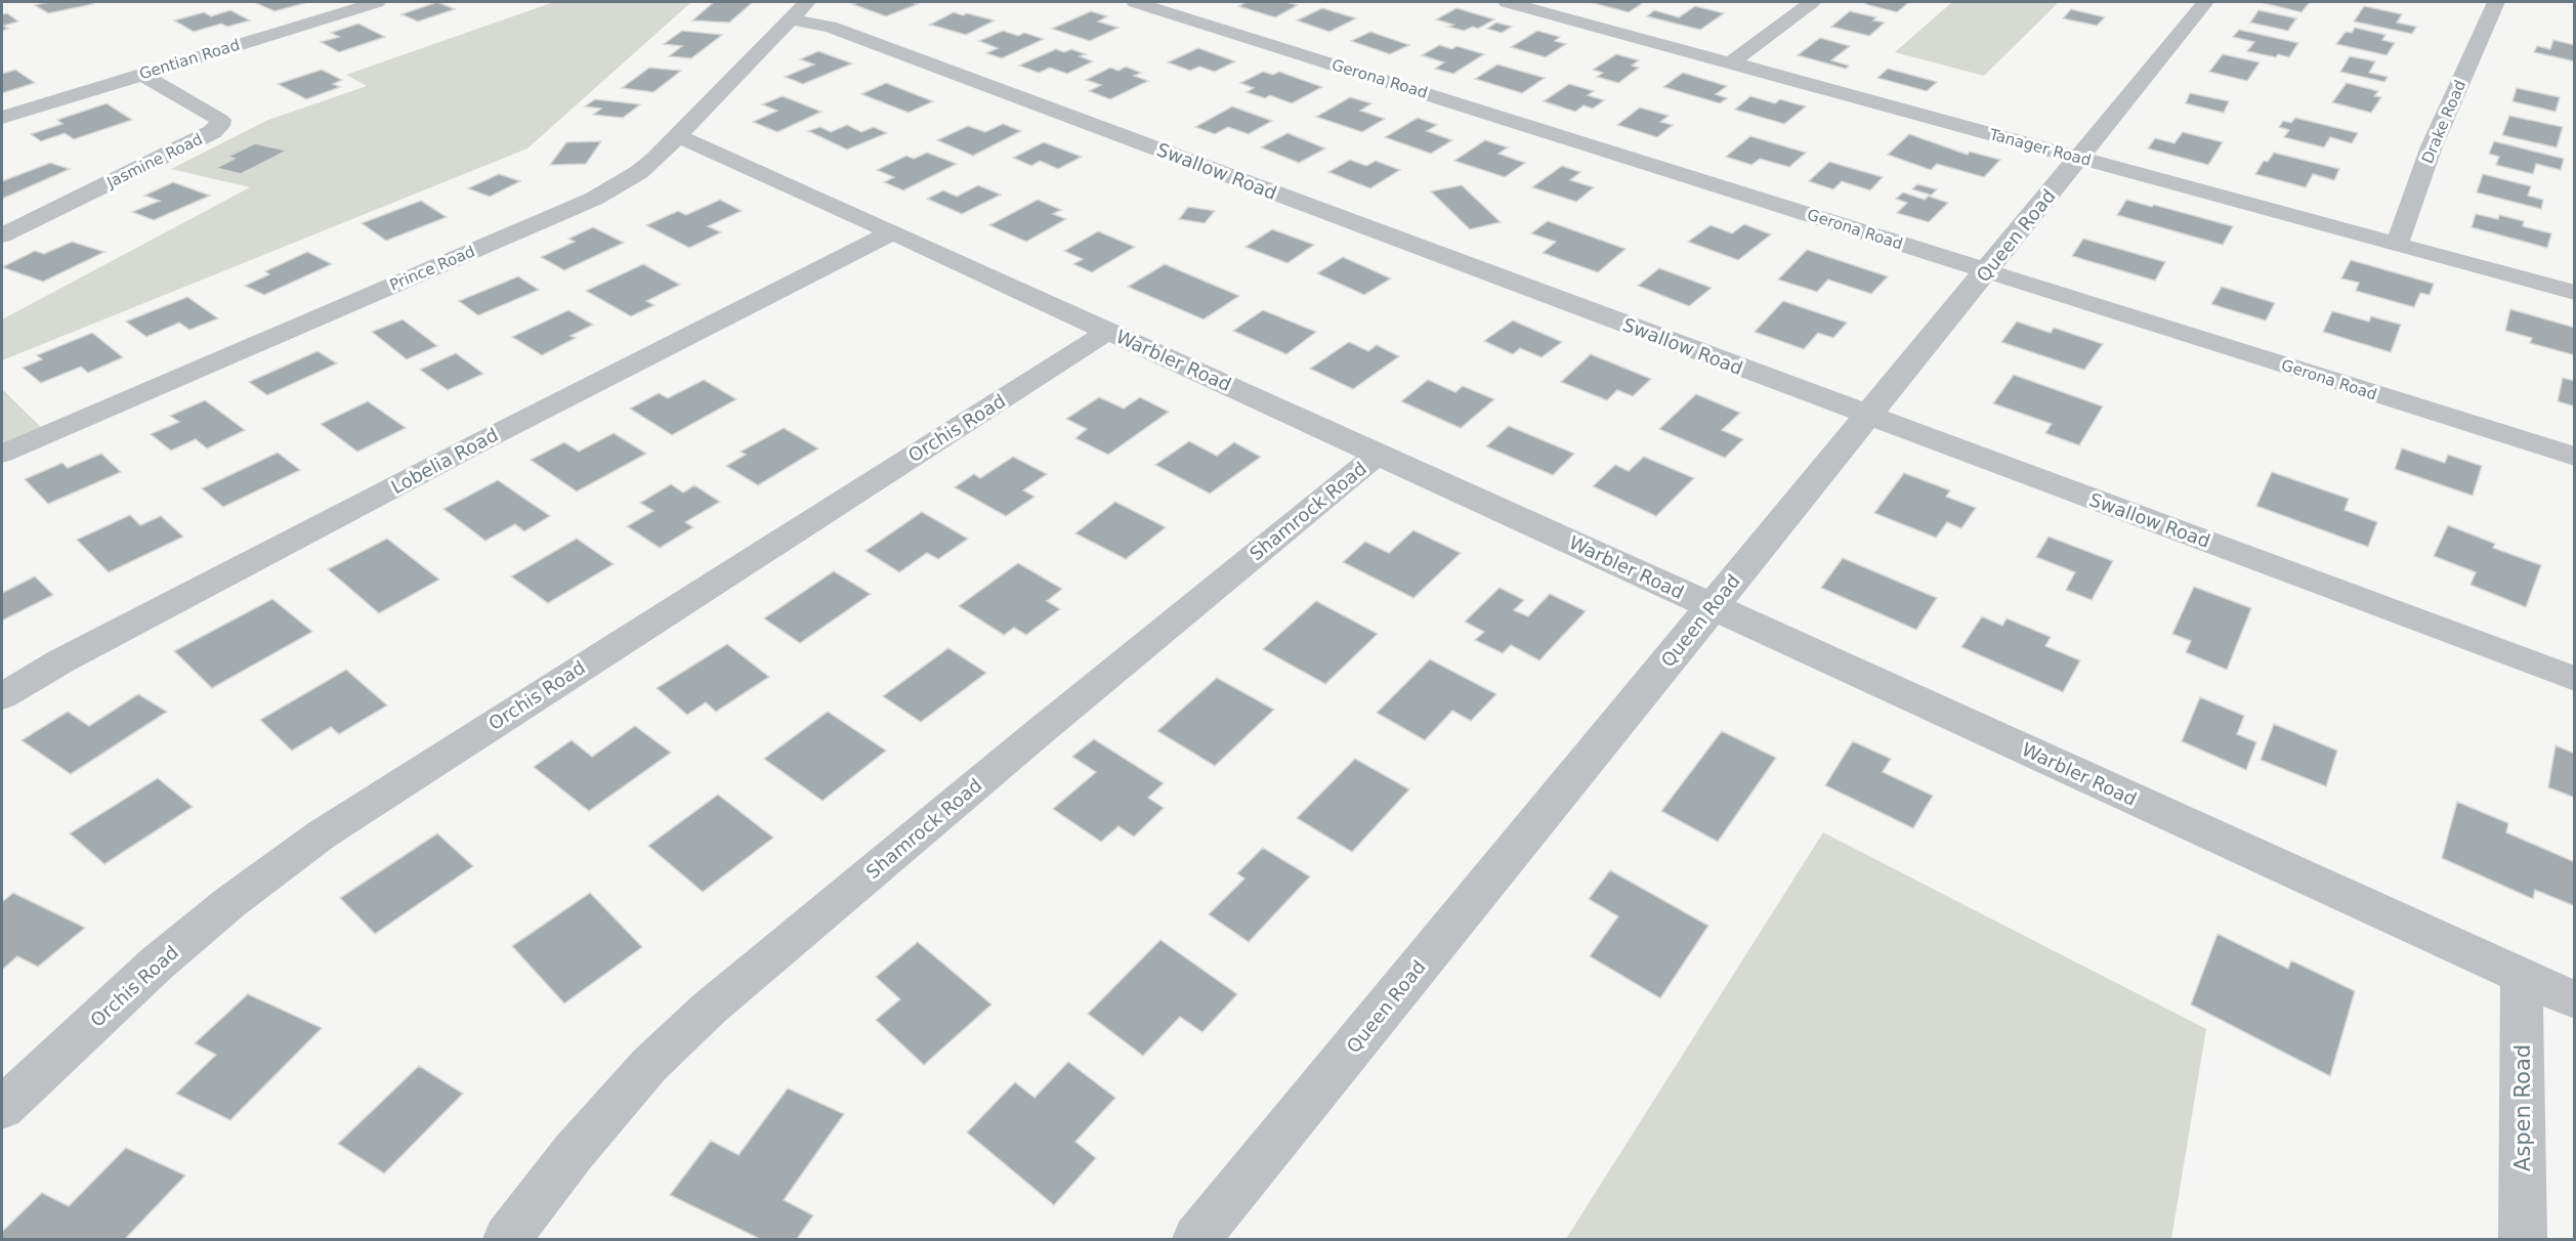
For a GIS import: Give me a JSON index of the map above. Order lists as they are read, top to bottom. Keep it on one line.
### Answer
{"streets":{"street":["Gentian Road","Gerona Road","Drake Road","Tanager Road","Jasmine Road","Swallow Road","Queen Road","Prince Road","Warbler Road","Orchis Road","Lobelia Road","Shamrock Road","Aspen Road"]},"crossings":[["Gentian Road","Jasmine Road"],["Gerona Road","Queen Road"],["Drake Road","Tanager Road"],["Tanager Road","Queen Road"],["Swallow Road","Queen Road"],["Swallow Road","Prince Road"],["Queen Road","Warbler Road"],["Prince Road","Warbler Road"],["Warbler Road","Orchis Road"],["Warbler Road","Lobelia Road"],["Warbler Road","Shamrock Road"],["Warbler Road","Aspen Road"]]}
